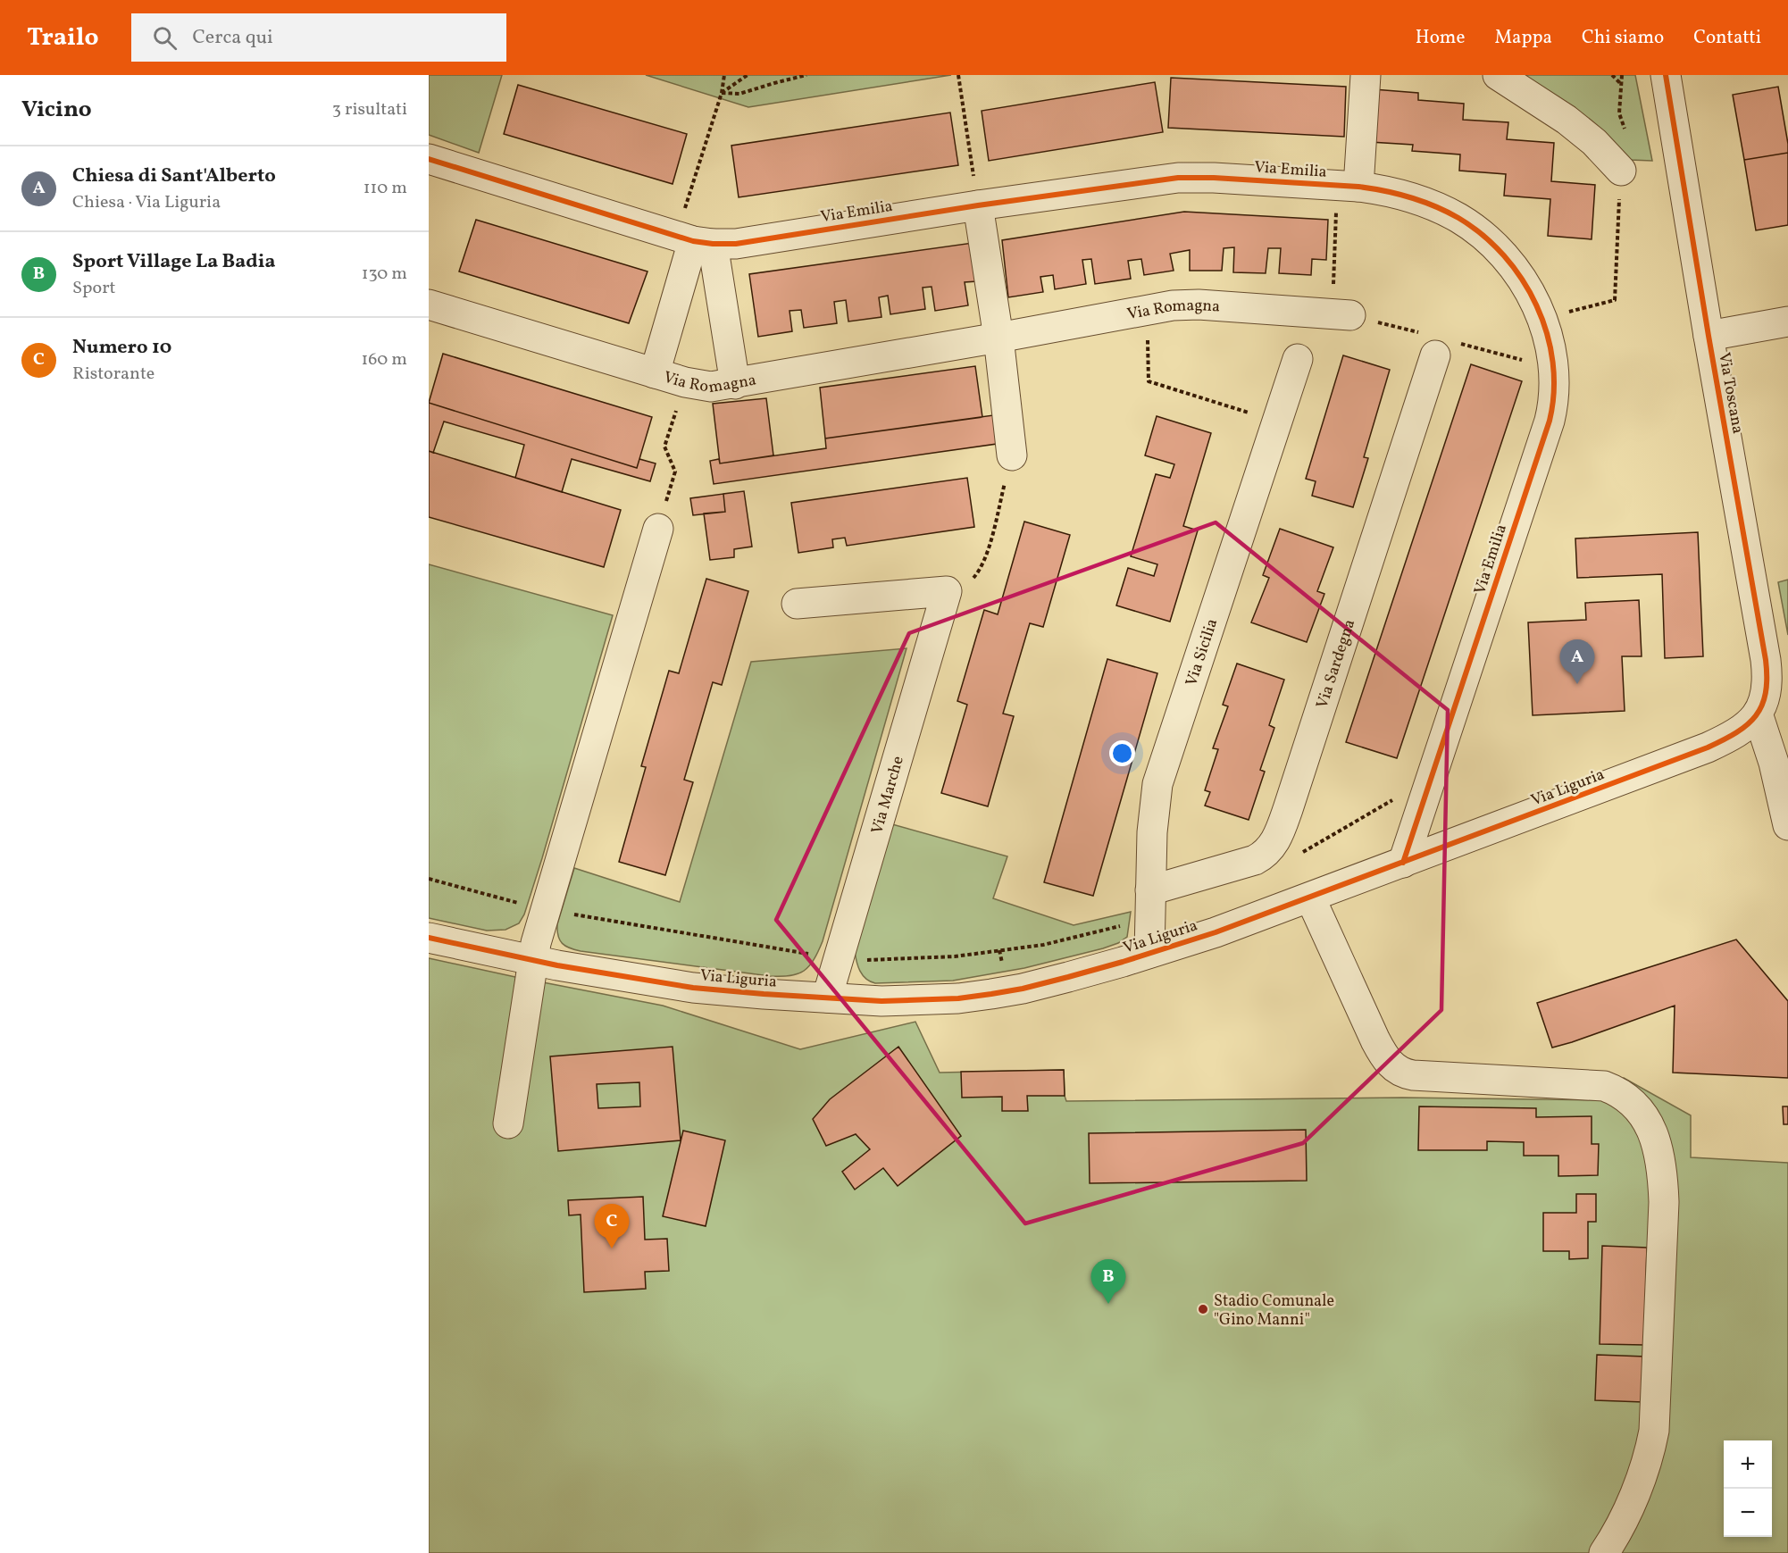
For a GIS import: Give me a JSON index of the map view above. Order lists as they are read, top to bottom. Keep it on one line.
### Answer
{"streets":{"street":["Via Emilia","Via Romagna","Via Toscana","Via Sicilia","Via Sardegna","Via Liguria","Via Marche"]},"crossings":[["Via Emilia","Via Liguria"],["Via Toscana","Via Liguria"],["Via Sicilia","Via Sardegna"],["Via Sicilia","Via Liguria"],["Via Liguria","Via Marche"]],"places":["Stadio Comunale \"Gino Manni\""],"page":{"header":"Trailo","search":"Cerca qui","nav":["Home","Mappa","Chi siamo","Contatti"],"heading":["Vicino","3 risultati"],"list":[{"mark":"A","name":"Chiesa di Sant'Alberto","note":"Chiesa · Via Liguria","value":"110 m"},{"mark":"B","name":"Sport Village La Badia","note":"Sport","value":"130 m"},{"mark":"C","name":"Numero 10","note":"Ristorante","value":"160 m"}],"pins":["A","C","B"],"map_buttons":["+","−"]}}
